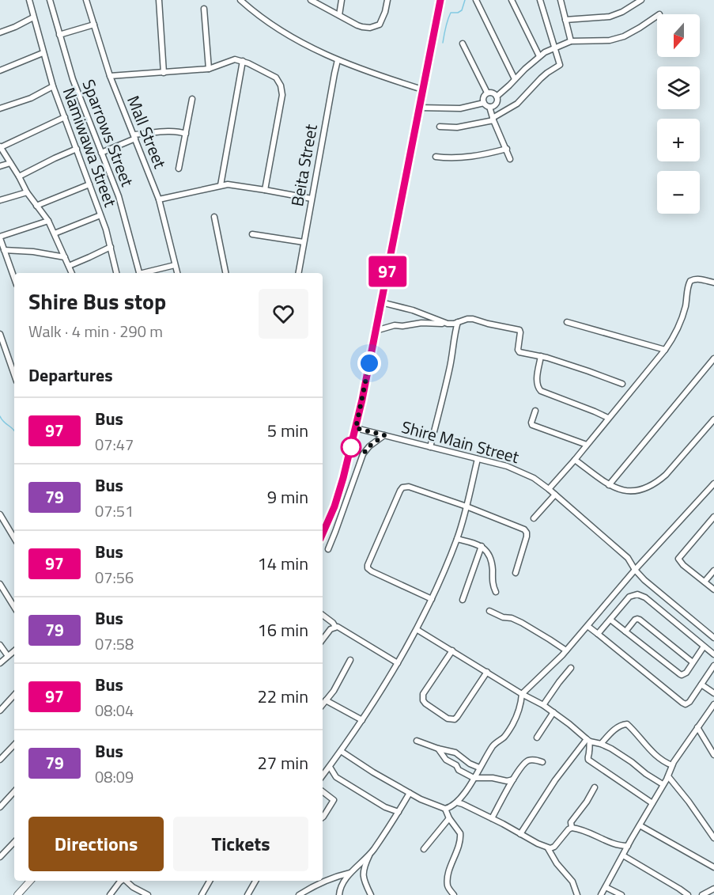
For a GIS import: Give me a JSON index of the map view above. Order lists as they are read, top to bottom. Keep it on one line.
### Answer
{"streets":{"street":["Mall Street","Sparrows Street","Namiwawa Street","Beita Street","Shire Main Street"]},"lines":["bus line 97"],"north":"bottom","page":{"on_map":"97","map_buttons":["+","−"],"heading":[["Shire Bus stop","Walk · 4 min · 290 m"],"Departures"],"list":[{"mark":"97","name":"Bus","note":"07:47","value":"5 min"},{"mark":"79","name":"Bus","note":"07:51","value":"9 min"},{"mark":"97","name":"Bus","note":"07:56","value":"14 min"},{"mark":"79","name":"Bus","note":"07:58","value":"16 min"},{"mark":"97","name":"Bus","note":"08:04","value":"22 min"},{"mark":"79","name":"Bus","note":"08:09","value":"27 min"}],"buttons":["Directions","Tickets"]}}
